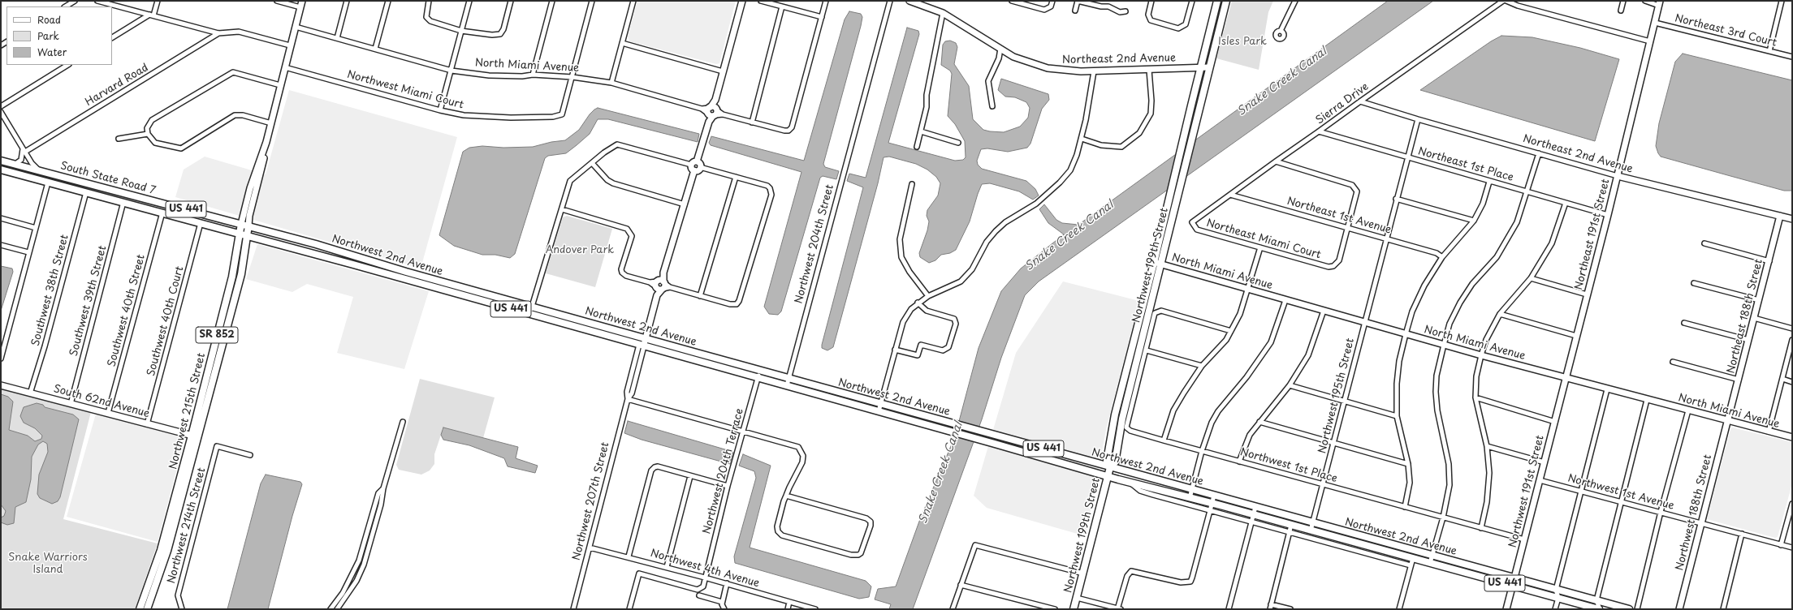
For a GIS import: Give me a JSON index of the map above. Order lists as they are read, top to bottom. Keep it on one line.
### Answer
{"streets":{"main road":["South State Road 7","US 441","Northwest 2nd Avenue","Northwest 199th Street","SR 852","Northwest 215th Street"],"street":["Northeast 3rd Court","Northeast 2nd Avenue","North Miami Avenue","Harvard Road","Northwest Miami Court","Sierra Drive","Northeast 1st Place","Northeast 1st Avenue","Northeast 191st Street","Northeast Miami Court","Northwest 204th Street","Southwest 38th Street","Southwest 39th Street","Southwest 40th Street","Northeast 188th Street","Southwest 40th Court","Northwest 195th Street","South 62nd Avenue","Northwest 1st Place","Northwest 204th Terrace","Northwest 191st Street","Northwest 1st Avenue","Northwest 207th Street","Northwest 188th Street","Northwest 214th Street","Northwest 4th Avenue"]},"crossings":[["Northeast 3rd Court","Northeast 191st Street"],["Northeast 2nd Avenue","Sierra Drive"],["Northeast 2nd Avenue","Northeast 191st Street"],["Northeast 2nd Avenue","Northwest 199th Street"],["Northeast 2nd Avenue","Northeast 188th Street"],["Northeast 2nd Avenue","Northwest 195th Street"],["North Miami Avenue","Northwest Miami Court"],["North Miami Avenue","Northeast 191st Street"],["North Miami Avenue","Northwest 199th Street"],["North Miami Avenue","Northeast 188th Street"],["North Miami Avenue","Northwest 195th Street"],["North Miami Avenue","Northwest 215th Street"],["North Miami Avenue","Northwest 191st Street"],["North Miami Avenue","Northwest 188th Street"],["Northwest Miami Court","Northwest 215th Street"],["Sierra Drive","Northeast 1st Place"],["Sierra Drive","Northeast 1st Avenue"],["Sierra Drive","Northeast Miami Court"],["Northeast 1st Place","Northeast 191st Street"],["Northeast 1st Place","Northwest 195th Street"],["South State Road 7","Northwest 2nd Avenue"],["South State Road 7","Southwest 38th Street"],["South State Road 7","Southwest 39th Street"],["South State Road 7","Southwest 40th Street"],["South State Road 7","Southwest 40th Court"],["South State Road 7","Northwest 215th Street"],["Northeast 1st Avenue","Northeast Miami Court"],["Northeast 1st Avenue","Northwest 195th Street"],["Northeast 191st Street","Northwest 191st Street"],["Northwest 204th Street","Northwest 2nd Avenue"],["Northwest 2nd Avenue","Northwest 199th Street"],["Northwest 2nd Avenue","Northwest 195th Street"],["Northwest 2nd Avenue","Northwest 215th Street"],["Northwest 2nd Avenue","Northwest 204th Terrace"],["Northwest 2nd Avenue","Northwest 191st Street"],["Northwest 2nd Avenue","Northwest 207th Street"],["Southwest 38th Street","South 62nd Avenue"],["Southwest 39th Street","South 62nd Avenue"],["Southwest 40th Street","South 62nd Avenue"],["Northeast 188th Street","Northwest 188th Street"],["Southwest 40th Court","South 62nd Avenue"],["Northwest 195th Street","Northwest 1st Place"],["South 62nd Avenue","Northwest 215th Street"],["Northwest 1st Place","Northwest 191st Street"],["Northwest 204th Terrace","Northwest 4th Avenue"],["Northwest 191st Street","Northwest 1st Avenue"],["Northwest 1st Avenue","Northwest 188th Street"],["Northwest 207th Street","Northwest 4th Avenue"]],"water":["Snake Creek Canal"],"parks":["Isles Park","Andover Park","Snake Warriors Island"],"legend":["Road","Park","Water"]}
